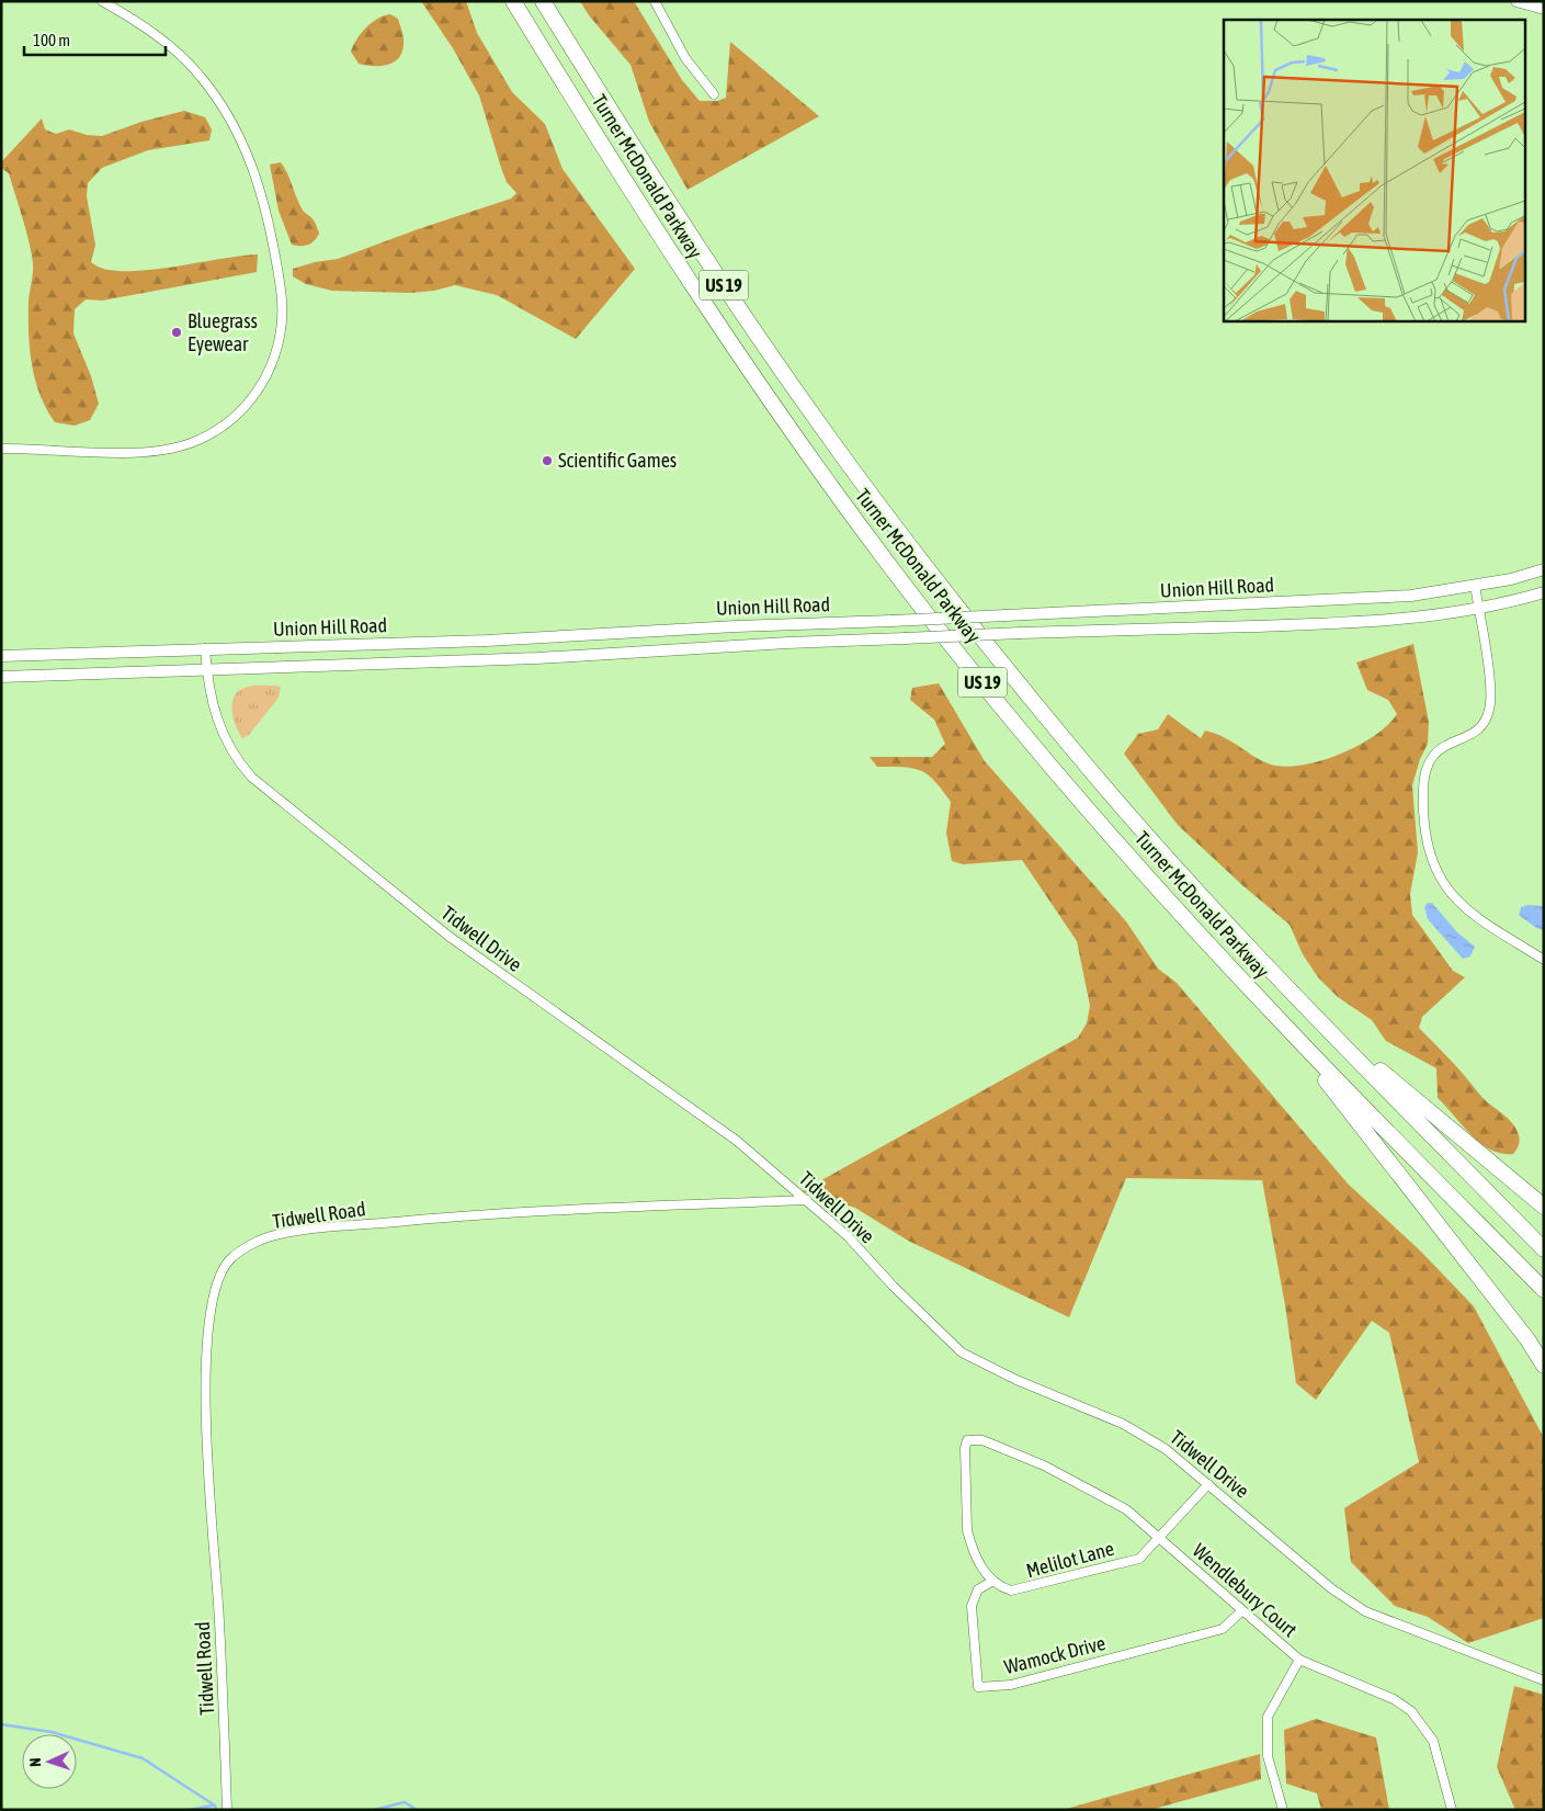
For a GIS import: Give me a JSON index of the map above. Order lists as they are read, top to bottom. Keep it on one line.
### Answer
{"streets":{"highway":["Turner McDonald Parkway","US 19"],"street":["Union Hill Road","Tidwell Drive","Tidwell Road","Melilot Lane","Wendlebury Court","Wamock Drive"]},"crossings":[["Union Hill Road","Tidwell Drive"],["Tidwell Drive","Tidwell Road"],["Tidwell Drive","Melilot Lane"],["Melilot Lane","Wendlebury Court"],["Melilot Lane","Wamock Drive"],["Wendlebury Court","Wamock Drive"]],"places":["Bluegrass Eyewear","Scientific Games"],"scale_bar":"100 m","north":"left"}
